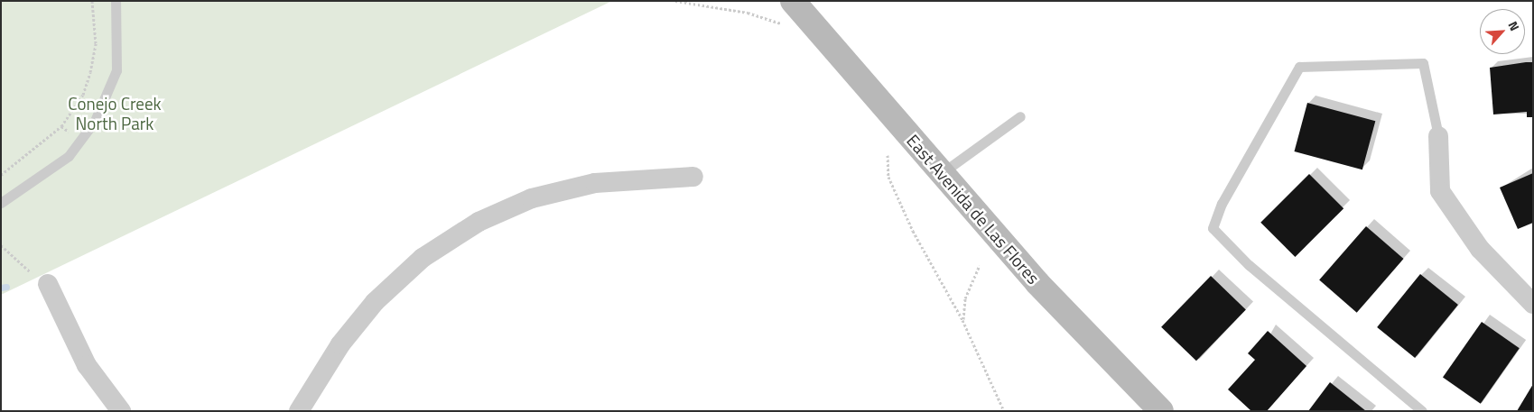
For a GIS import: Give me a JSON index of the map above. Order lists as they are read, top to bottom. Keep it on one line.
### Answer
{"streets":{"street":["East Avenida de Las Flores"]},"parks":["Conejo Creek North Park"],"north":"top right"}
